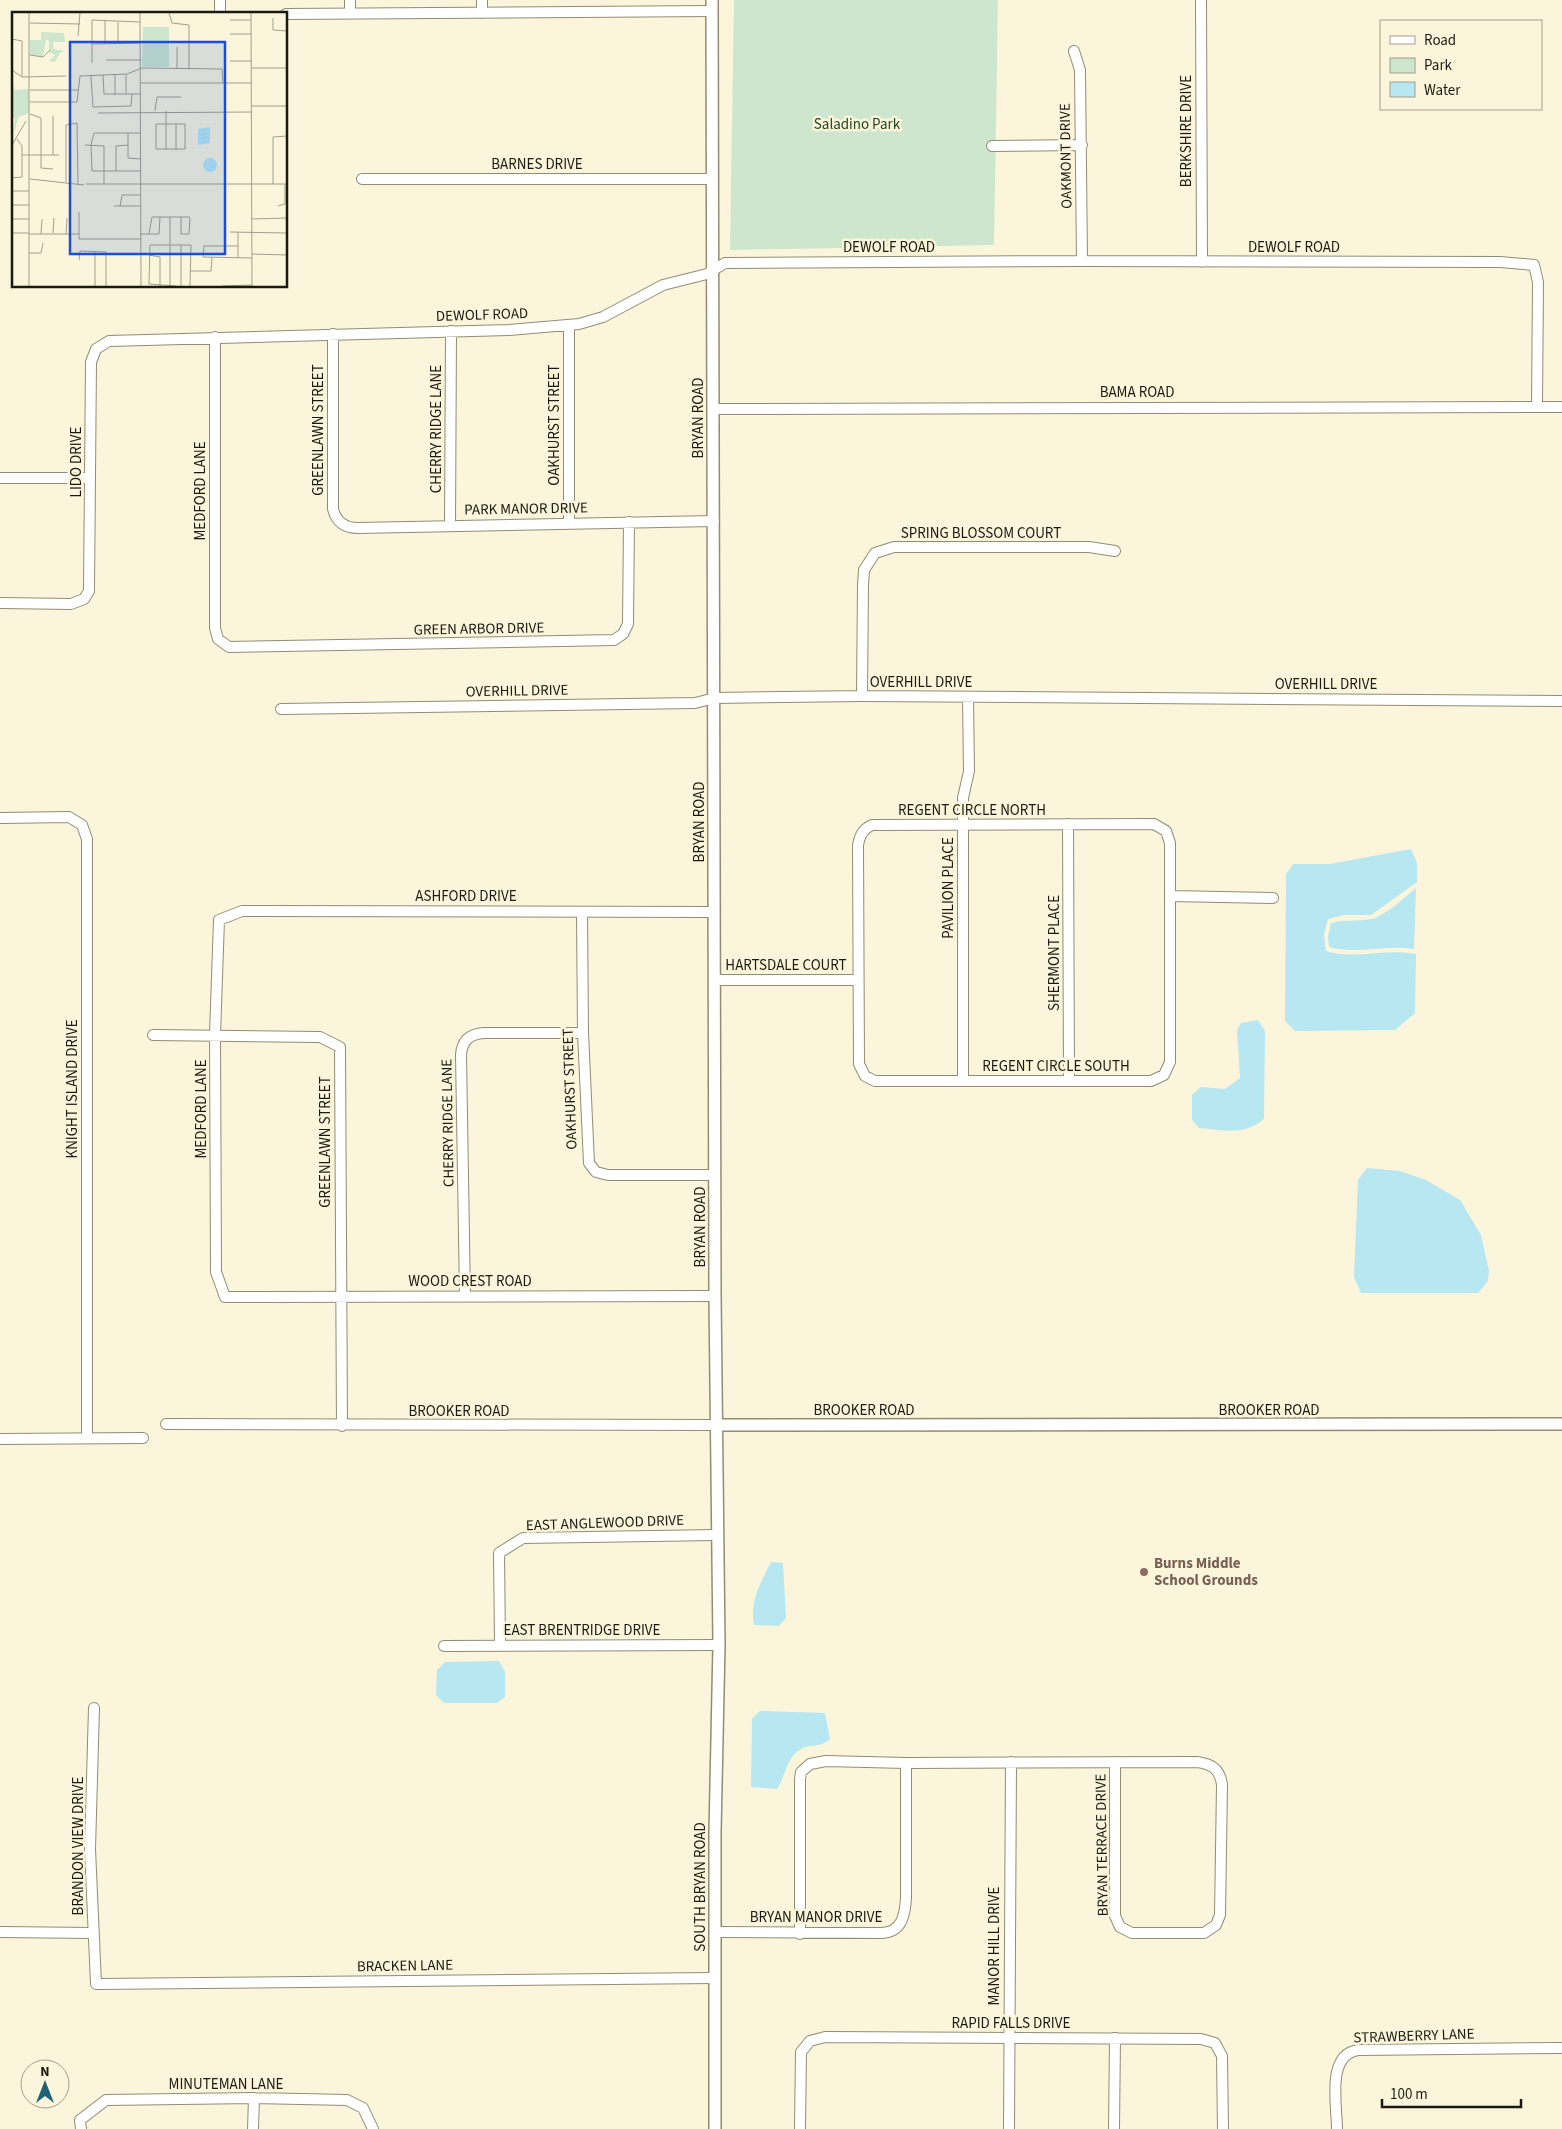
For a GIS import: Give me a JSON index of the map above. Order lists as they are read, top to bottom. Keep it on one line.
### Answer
{"streets":{"street":["BERKSHIRE DRIVE","OAKMONT DRIVE","BARNES DRIVE","DEWOLF ROAD","BAMA ROAD","BRYAN ROAD","OAKHURST STREET","CHERRY RIDGE LANE","GREENLAWN STREET","LIDO DRIVE","MEDFORD LANE","PARK MANOR DRIVE","SPRING BLOSSOM COURT","GREEN ARBOR DRIVE","OVERHILL DRIVE","REGENT CIRCLE NORTH","PAVILION PLACE","ASHFORD DRIVE","SHERMONT PLACE","HARTSDALE COURT","REGENT CIRCLE SOUTH","KNIGHT ISLAND DRIVE","WOOD CREST ROAD","BROOKER ROAD","EAST ANGLEWOOD DRIVE","EAST BRENTRIDGE DRIVE","BRYAN TERRACE DRIVE","BRANDON VIEW DRIVE","SOUTH BRYAN ROAD","BRYAN MANOR DRIVE","MANOR HILL DRIVE","BRACKEN LANE","RAPID FALLS DRIVE","STRAWBERRY LANE","MINUTEMAN LANE"]},"crossings":[["BERKSHIRE DRIVE","DEWOLF ROAD"],["OAKMONT DRIVE","DEWOLF ROAD"],["BARNES DRIVE","BRYAN ROAD"],["DEWOLF ROAD","BAMA ROAD"],["DEWOLF ROAD","BRYAN ROAD"],["DEWOLF ROAD","OAKHURST STREET"],["DEWOLF ROAD","CHERRY RIDGE LANE"],["DEWOLF ROAD","GREENLAWN STREET"],["DEWOLF ROAD","LIDO DRIVE"],["DEWOLF ROAD","MEDFORD LANE"],["BAMA ROAD","BRYAN ROAD"],["BRYAN ROAD","OAKHURST STREET"],["BRYAN ROAD","PARK MANOR DRIVE"],["BRYAN ROAD","OVERHILL DRIVE"],["BRYAN ROAD","ASHFORD DRIVE"],["BRYAN ROAD","HARTSDALE COURT"],["BRYAN ROAD","WOOD CREST ROAD"],["BRYAN ROAD","BROOKER ROAD"],["BRYAN ROAD","EAST ANGLEWOOD DRIVE"],["BRYAN ROAD","EAST BRENTRIDGE DRIVE"],["BRYAN ROAD","SOUTH BRYAN ROAD"],["OAKHURST STREET","CHERRY RIDGE LANE"],["OAKHURST STREET","PARK MANOR DRIVE"],["OAKHURST STREET","ASHFORD DRIVE"],["CHERRY RIDGE LANE","PARK MANOR DRIVE"],["CHERRY RIDGE LANE","WOOD CREST ROAD"],["GREENLAWN STREET","MEDFORD LANE"],["GREENLAWN STREET","PARK MANOR DRIVE"],["GREENLAWN STREET","WOOD CREST ROAD"],["GREENLAWN STREET","BROOKER ROAD"],["MEDFORD LANE","GREEN ARBOR DRIVE"],["MEDFORD LANE","ASHFORD DRIVE"],["MEDFORD LANE","WOOD CREST ROAD"],["PARK MANOR DRIVE","GREEN ARBOR DRIVE"],["SPRING BLOSSOM COURT","OVERHILL DRIVE"],["OVERHILL DRIVE","PAVILION PLACE"],["REGENT CIRCLE NORTH","PAVILION PLACE"],["REGENT CIRCLE NORTH","SHERMONT PLACE"],["REGENT CIRCLE NORTH","HARTSDALE COURT"],["REGENT CIRCLE NORTH","REGENT CIRCLE SOUTH"],["PAVILION PLACE","REGENT CIRCLE SOUTH"],["SHERMONT PLACE","REGENT CIRCLE SOUTH"],["HARTSDALE COURT","REGENT CIRCLE SOUTH"],["EAST ANGLEWOOD DRIVE","EAST BRENTRIDGE DRIVE"],["EAST BRENTRIDGE DRIVE","SOUTH BRYAN ROAD"],["BRYAN TERRACE DRIVE","BRYAN MANOR DRIVE"],["BRYAN TERRACE DRIVE","MANOR HILL DRIVE"],["BRANDON VIEW DRIVE","BRACKEN LANE"],["SOUTH BRYAN ROAD","BRYAN MANOR DRIVE"],["SOUTH BRYAN ROAD","BRACKEN LANE"],["MANOR HILL DRIVE","RAPID FALLS DRIVE"]],"parks":["Saladino Park"],"places":["Burns Middle School Grounds"],"legend":["Road","Park","Water"],"scale_bar":"100 m","north":"top"}
